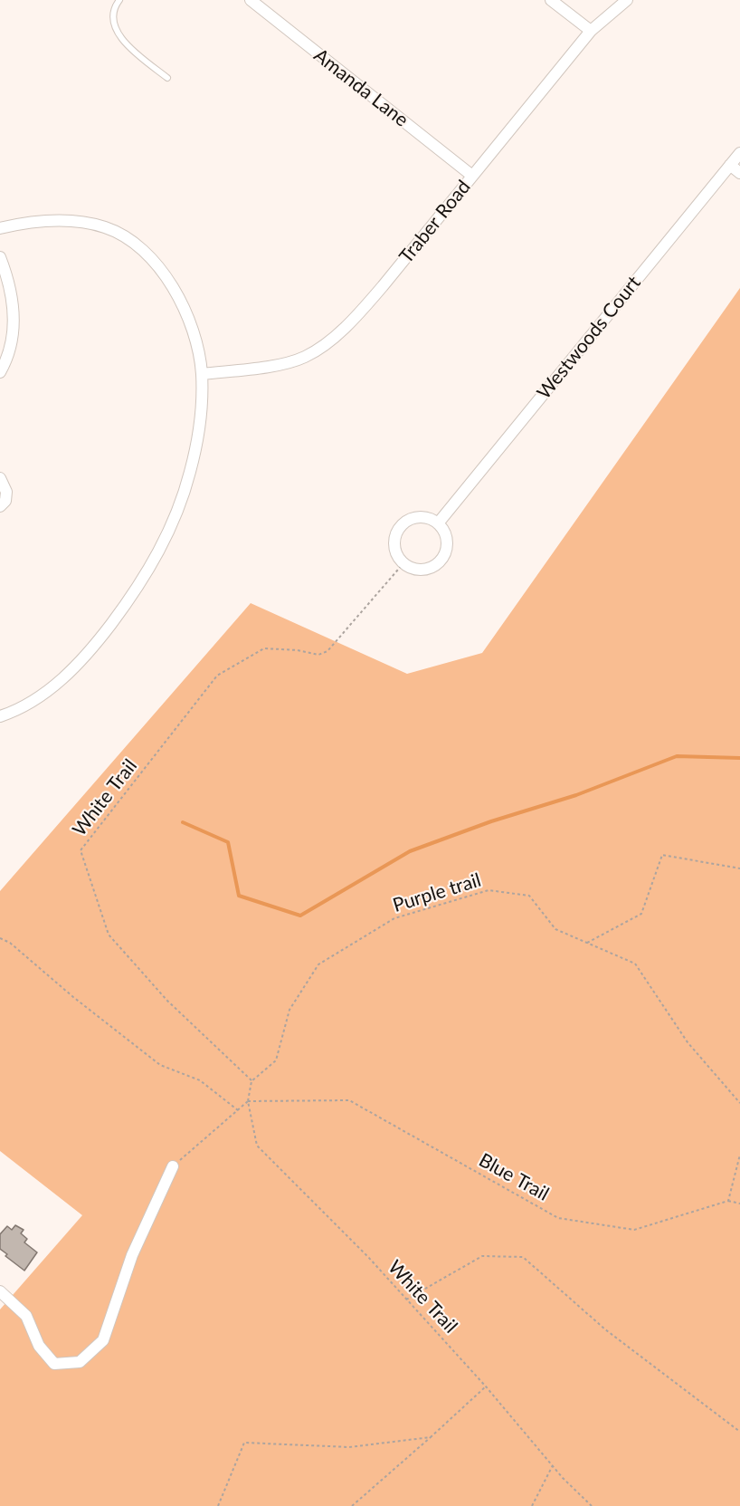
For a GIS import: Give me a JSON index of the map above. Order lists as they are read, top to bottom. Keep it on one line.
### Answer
{"streets":{"street":["Amanda Lane","Traber Road","Westwoods Court"],"path":["White Trail","Purple trail","Blue Trail"]},"crossings":[["Amanda Lane","Traber Road"],["Westwoods Court","White Trail"],["White Trail","Purple trail"],["White Trail","Blue Trail"]]}
